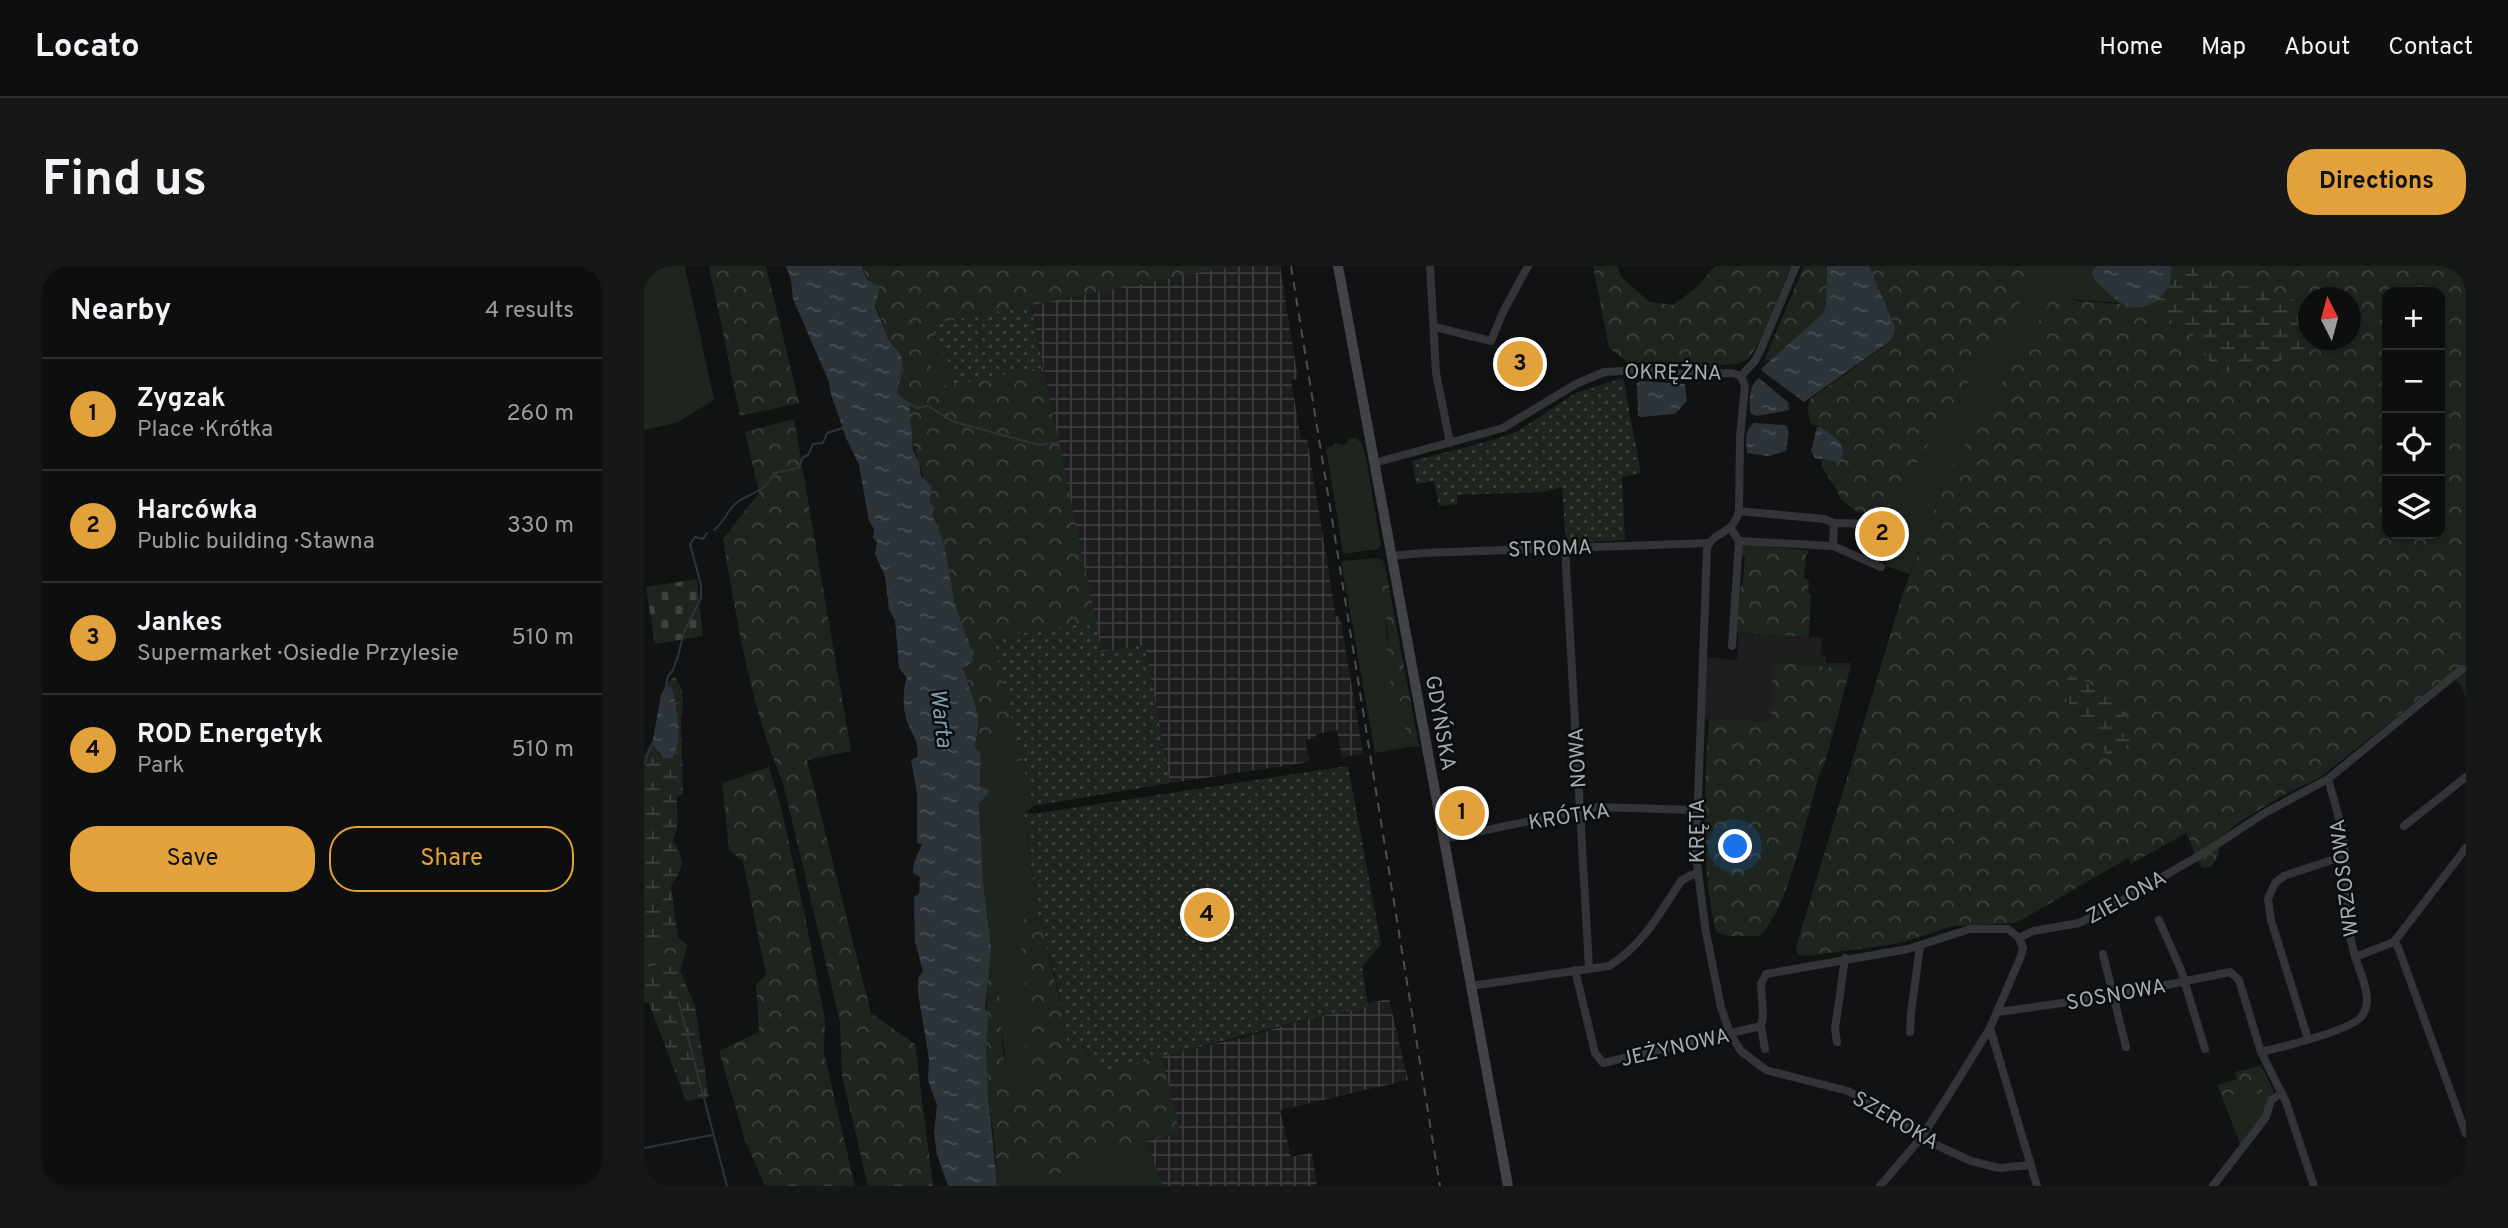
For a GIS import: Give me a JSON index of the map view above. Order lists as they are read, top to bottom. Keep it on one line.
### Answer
{"streets":{"main road":["GDYŃSKA"],"street":["OKRĘŻNA","STROMA","NOWA","KRÓTKA","KRĘTA","WRZOSOWA","ZIELONA","SOSNOWA","JEŻYNOWA","SZEROKA"]},"crossings":[["OKRĘŻNA","GDYŃSKA"],["STROMA","GDYŃSKA"],["STROMA","NOWA"],["STROMA","KRĘTA"],["GDYŃSKA","KRÓTKA"],["GDYŃSKA","KRĘTA"],["NOWA","KRÓTKA"],["NOWA","KRĘTA"],["KRÓTKA","KRĘTA"],["KRĘTA","JEŻYNOWA"],["KRĘTA","SZEROKA"],["WRZOSOWA","ZIELONA"],["JEŻYNOWA","SZEROKA"]],"water":["Warta"],"north":"top","page":{"header":"Locato","nav":["Home","Map","About","Contact"],"buttons":["Directions",["Save","Share"]],"title":"Find us","heading":["Nearby","4 results"],"map_buttons":["+","−"],"pins":["3","2","1","4"],"list":[{"mark":"1","name":"Zygzak","note":"Place · Krótka","value":"260 m"},{"mark":"2","name":"Harcówka","note":"Public building · Stawna","value":"330 m"},{"mark":"3","name":"Jankes","note":"Supermarket · Osiedle Przylesie","value":"510 m"},{"mark":"4","name":"ROD Energetyk","note":"Park","value":"510 m"}]}}
